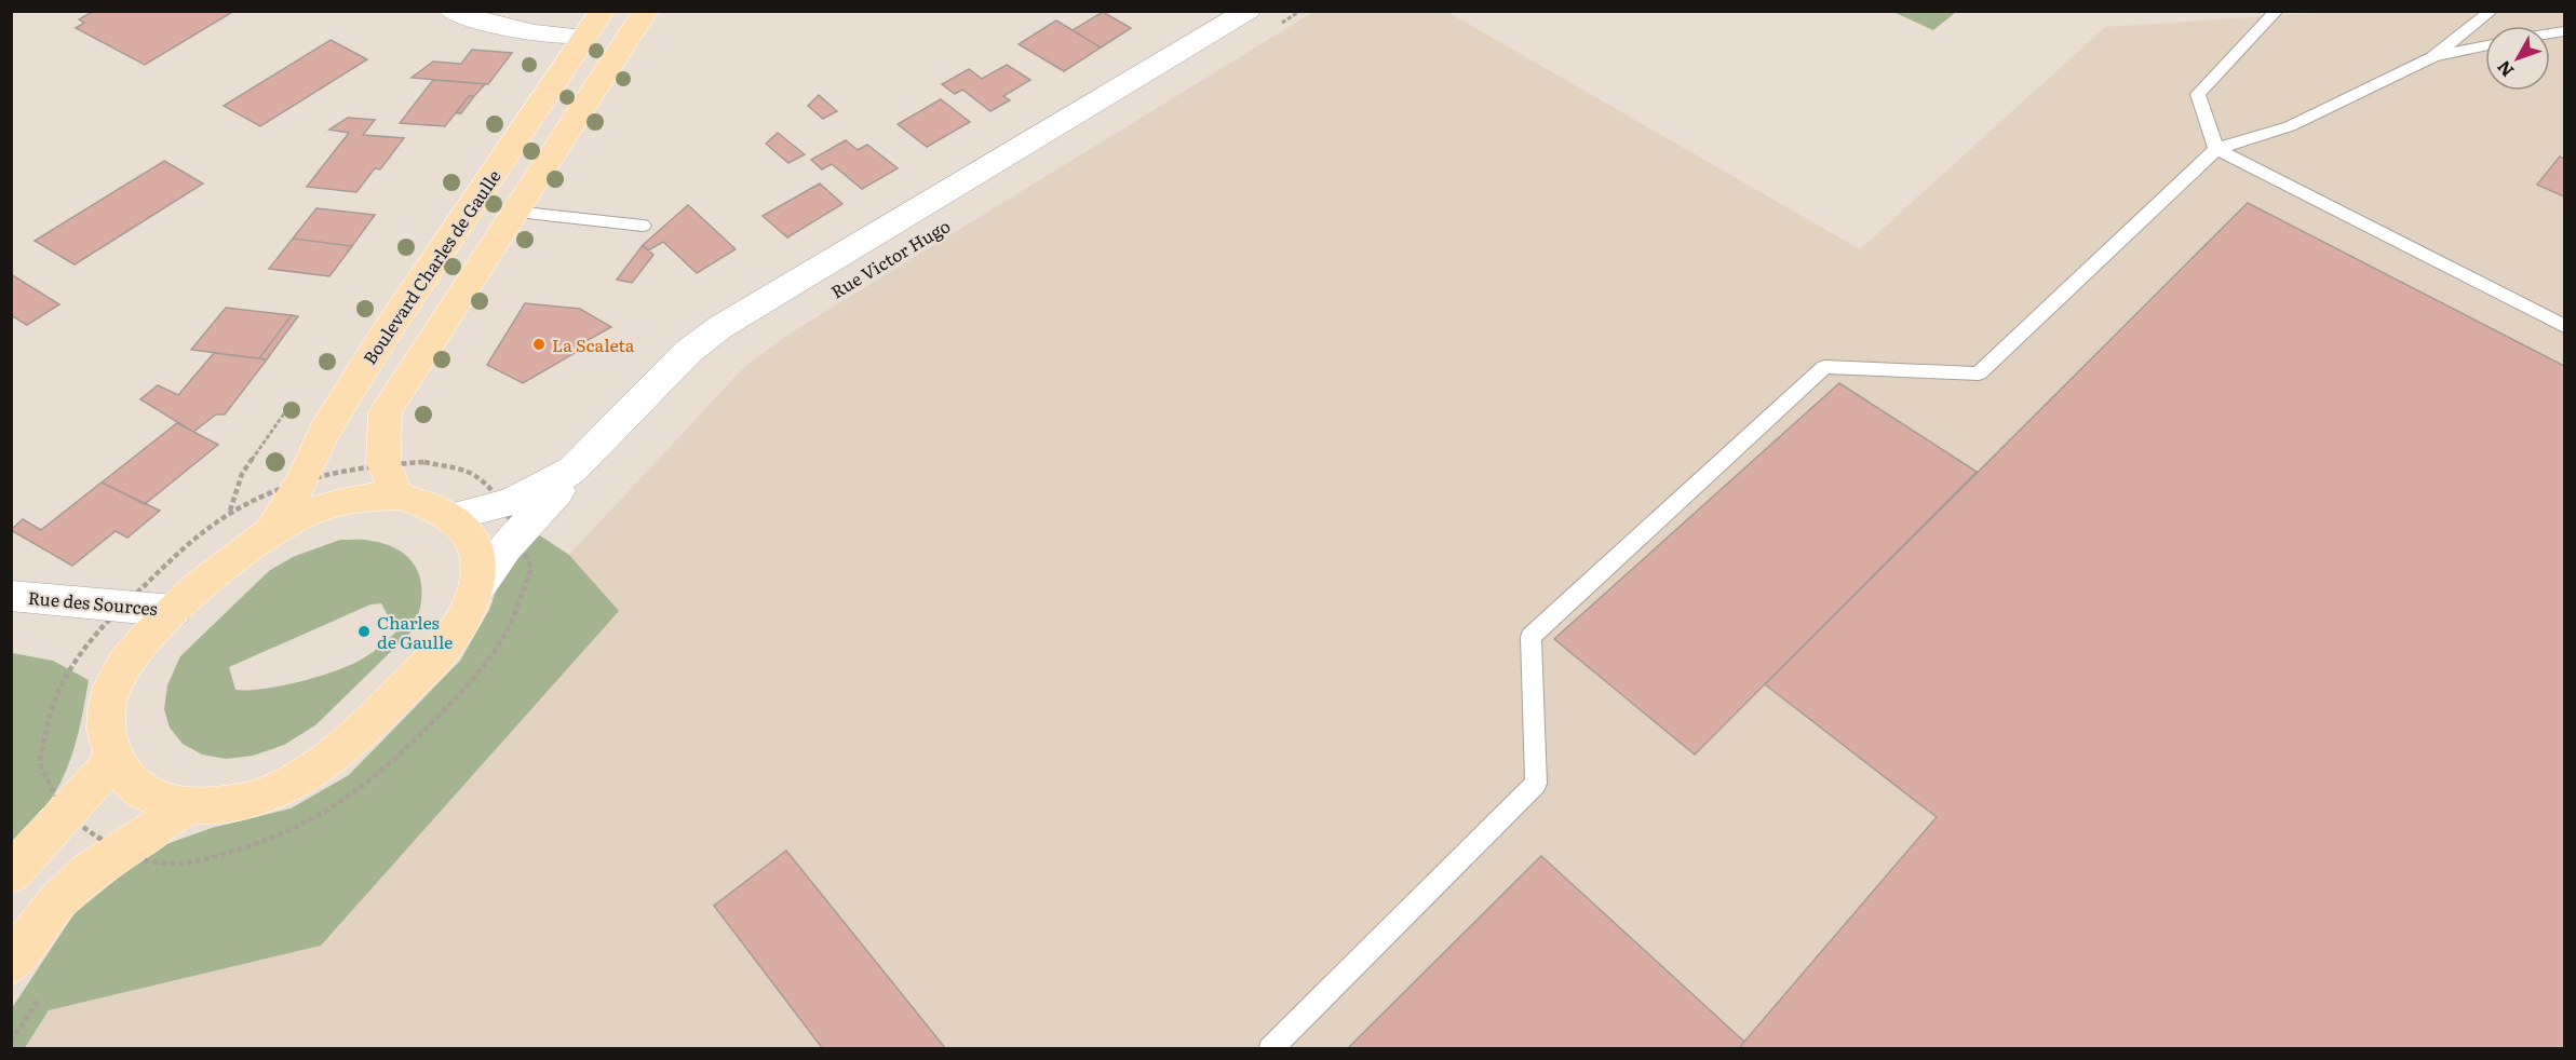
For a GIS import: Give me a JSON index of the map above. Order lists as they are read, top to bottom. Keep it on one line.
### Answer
{"streets":{"main road":["Boulevard Charles de Gaulle"],"street":["Rue Victor Hugo","Rue des Sources"]},"places":["La Scaleta","Charles de Gaulle"],"north":"bottom left"}
